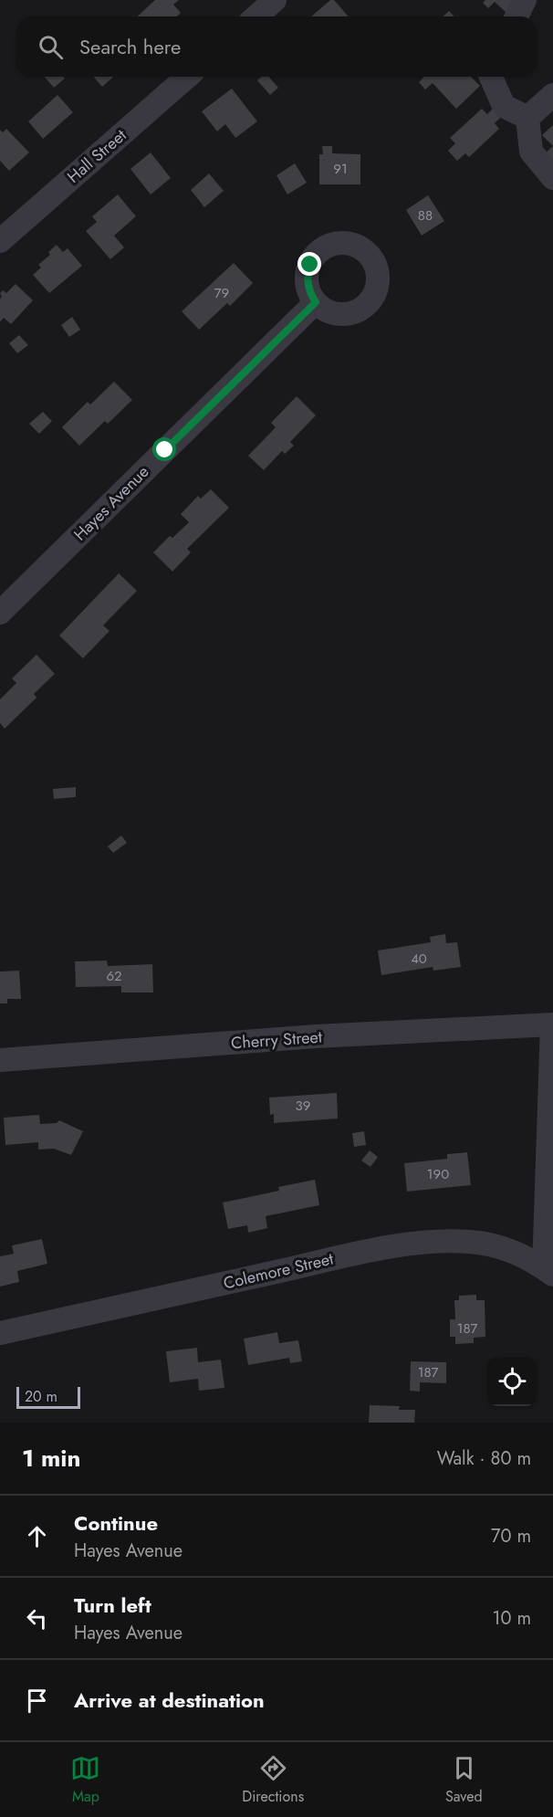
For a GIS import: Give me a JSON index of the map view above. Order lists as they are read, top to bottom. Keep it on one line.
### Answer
{"streets":{"street":["Hall Street","Hayes Avenue","Cherry Street","Colemore Street"]},"house_numbers":["91","88","79","40","62","39","190","187","187"],"scale_bar":"20 m","page":{"search":"Search here","scale":"20 m","heading":["1 min","Walk · 80 m"],"list":[["Continue","Hayes Avenue","70 m"],["Turn left","Hayes Avenue","10 m"],"Arrive at destination"],"nav":["Map","Directions","Saved"]}}
